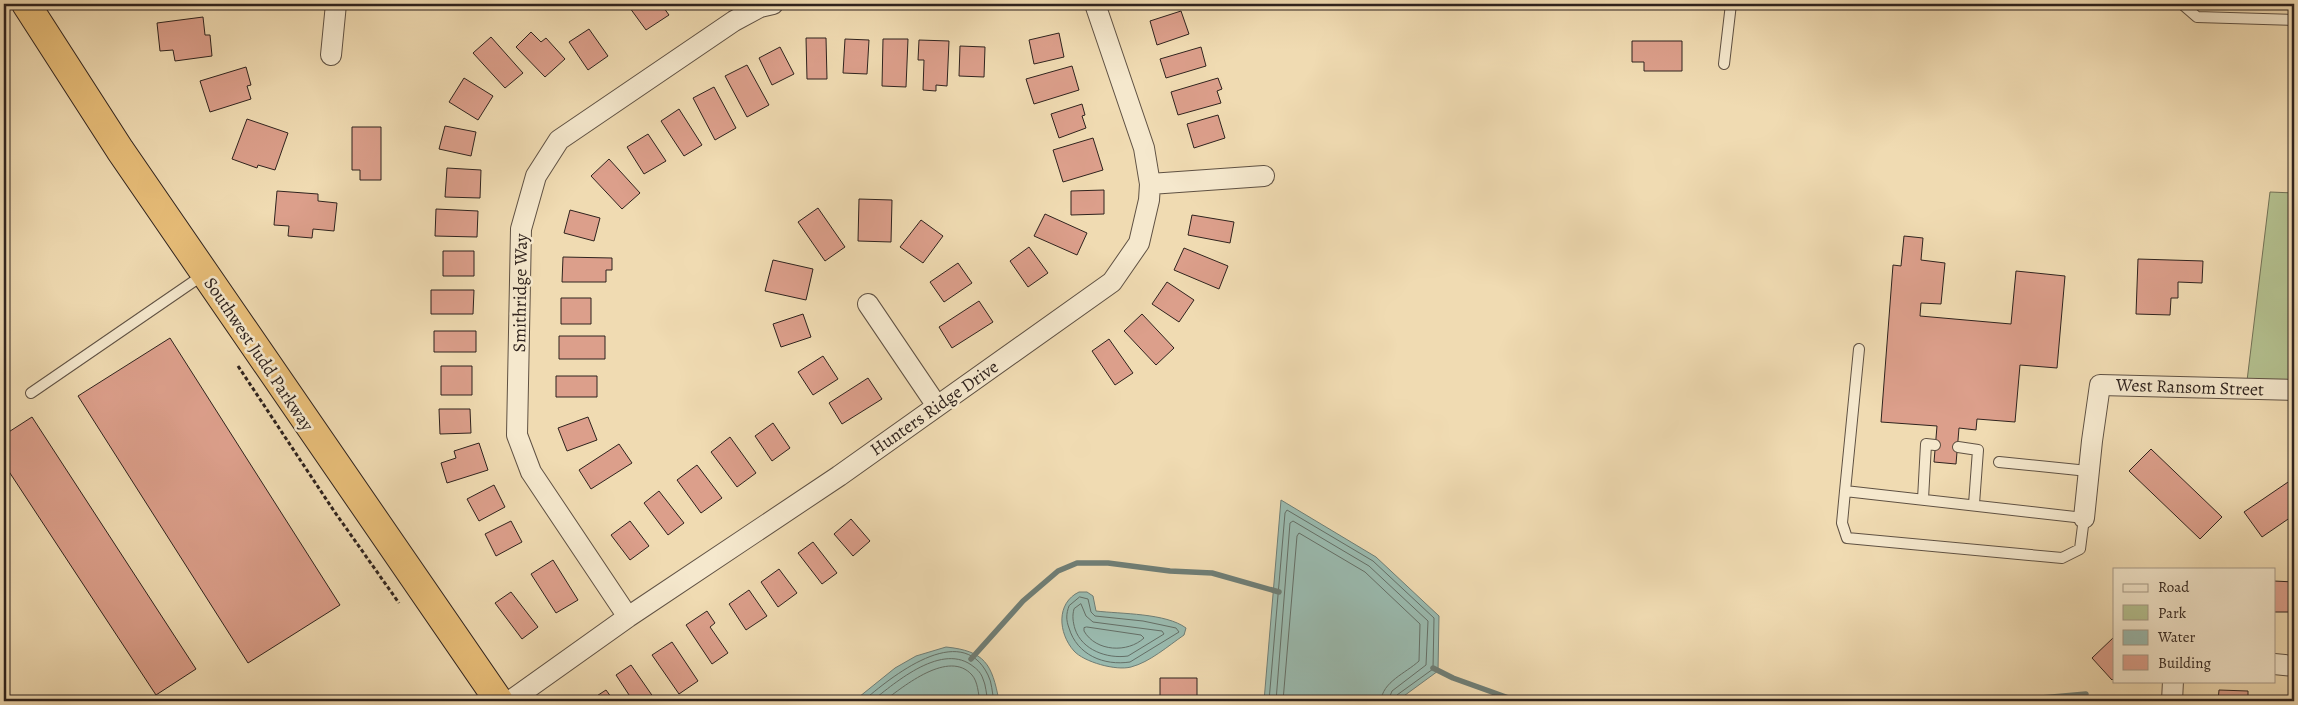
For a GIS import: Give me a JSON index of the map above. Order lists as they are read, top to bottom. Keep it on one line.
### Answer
{"streets":{"highway":["Southwest Judd Parkway"],"street":["Smithridge Way","West Ransom Street","Hunters Ridge Drive"]},"crossings":[["Smithridge Way","Hunters Ridge Drive"]],"legend":["Road","Park","Water","Building"]}
